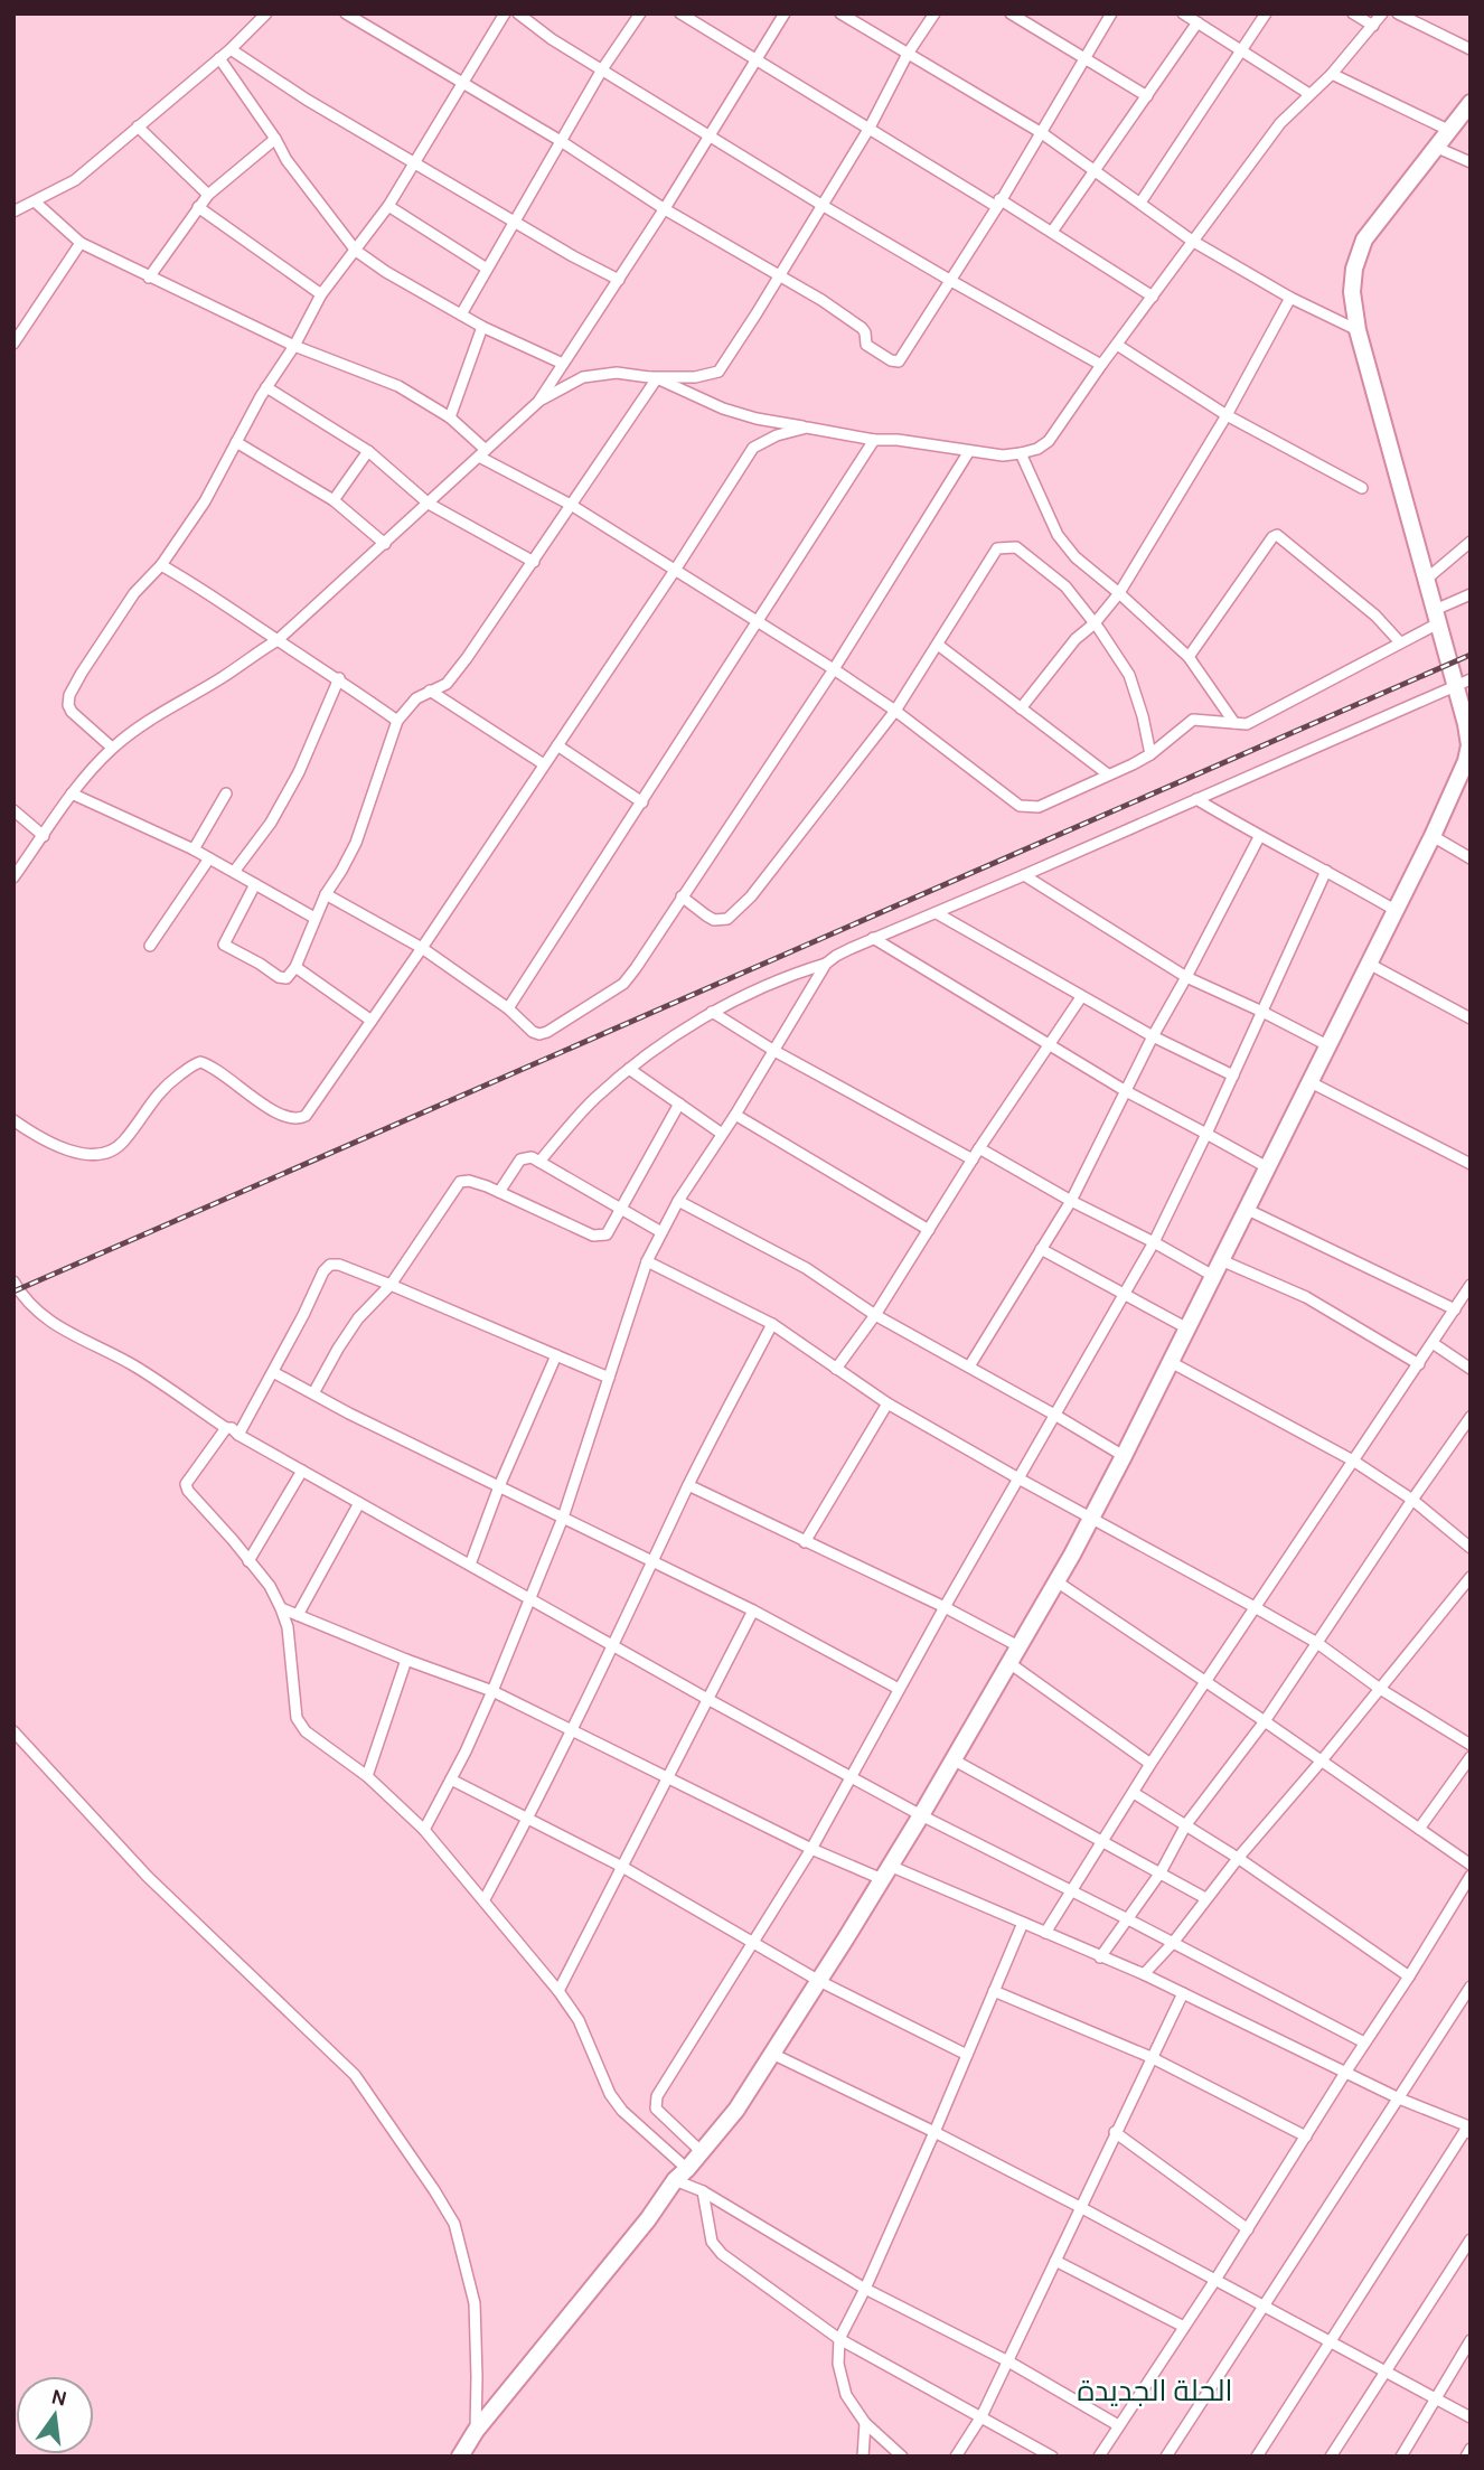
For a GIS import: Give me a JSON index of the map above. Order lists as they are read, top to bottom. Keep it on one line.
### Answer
{"districts":["الحلة الجديدة"],"north":"top"}
